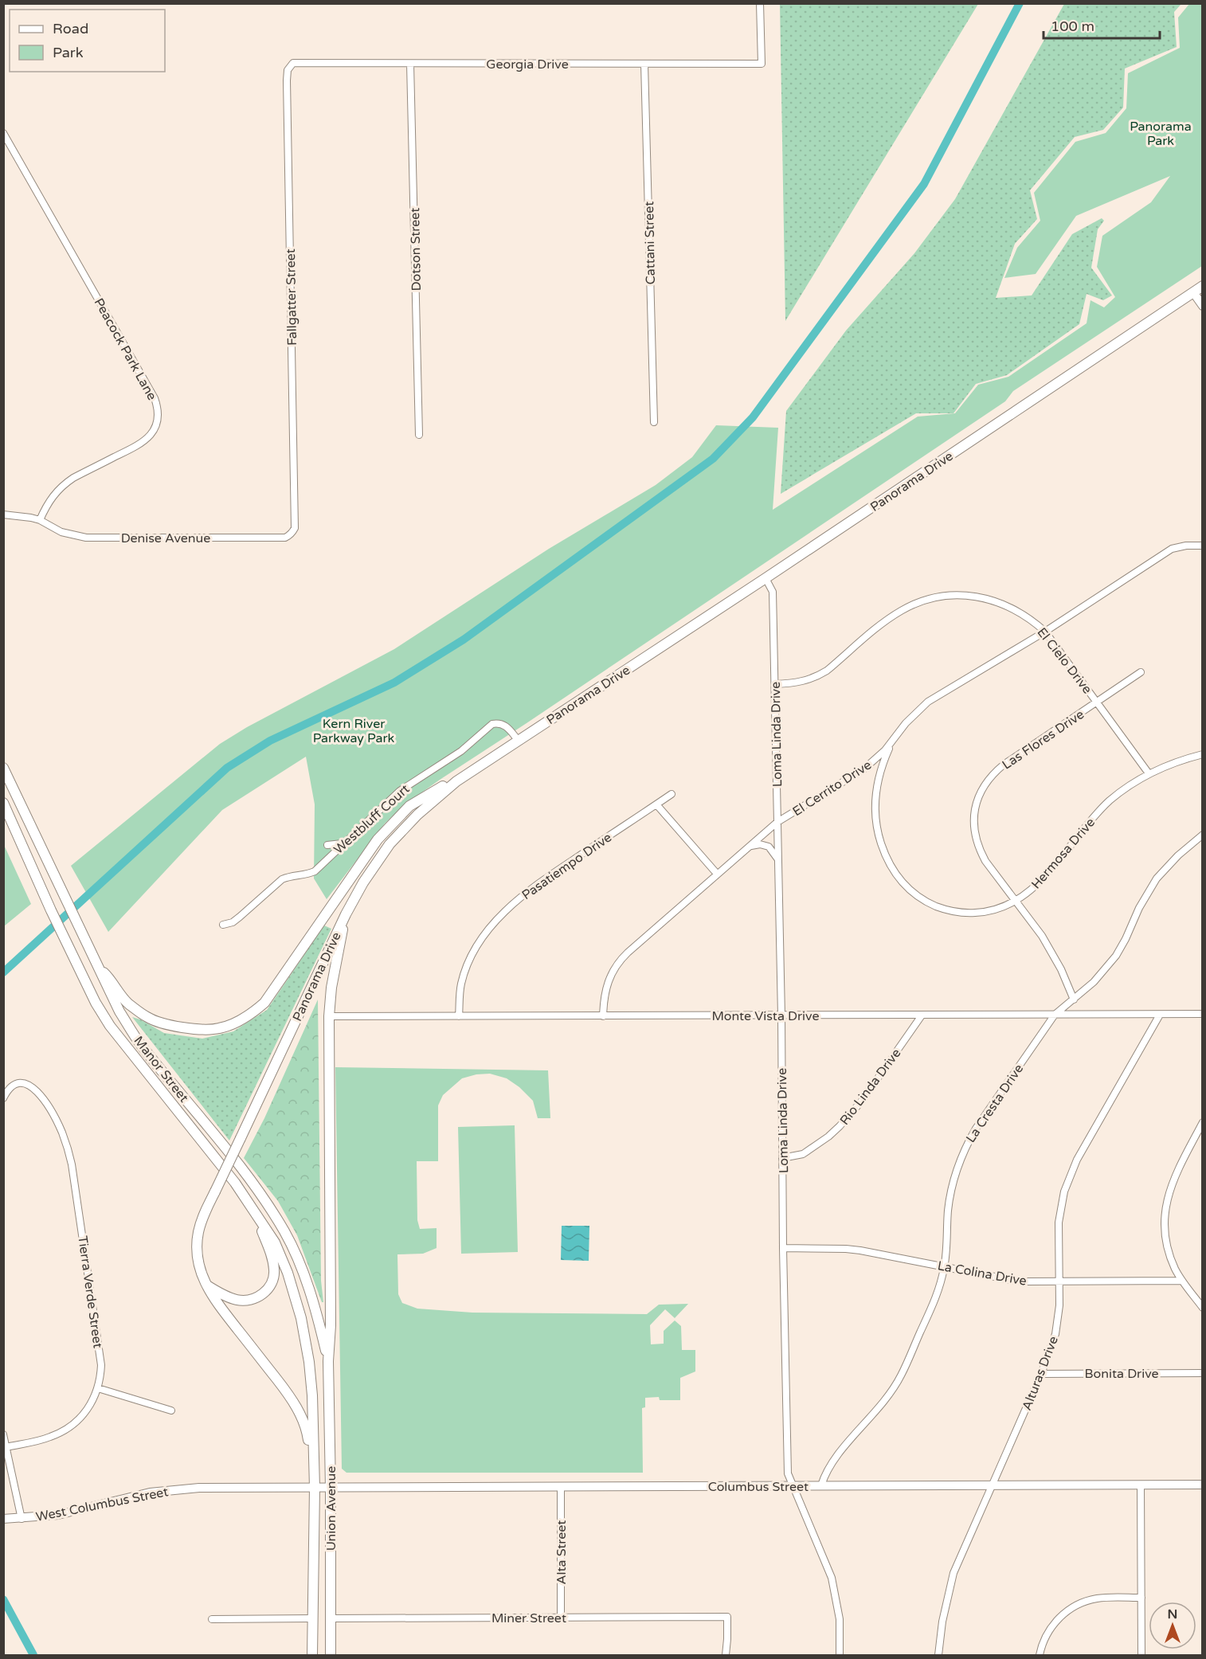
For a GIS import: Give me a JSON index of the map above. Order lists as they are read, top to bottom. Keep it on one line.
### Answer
{"streets":{"main road":["Panorama Drive","Manor Street","Columbus Street","West Columbus Street","Union Avenue"],"street":["Georgia Drive","Cattani Street","Dotson Street","Fallgatter Street","Peacock Park Lane","Denise Avenue","El Cielo Drive","Loma Linda Drive","Las Flores Drive","El Cerrito Drive","Westbluff Court","Hermosa Drive","Pasatiempo Drive","Monte Vista Drive","Rio Linda Drive","La Cresta Drive","La Colina Drive","Tierra Verde Street","Alturas Drive","Bonita Drive","Alta Street","Miner Street"]},"crossings":[["Georgia Drive","Cattani Street"],["Georgia Drive","Dotson Street"],["Georgia Drive","Fallgatter Street"],["Fallgatter Street","Denise Avenue"],["Peacock Park Lane","Denise Avenue"],["Panorama Drive","Loma Linda Drive"],["Panorama Drive","Westbluff Court"],["Panorama Drive","Union Avenue"],["El Cielo Drive","Loma Linda Drive"],["El Cielo Drive","Las Flores Drive"],["El Cielo Drive","El Cerrito Drive"],["El Cielo Drive","Hermosa Drive"],["Loma Linda Drive","El Cerrito Drive"],["Loma Linda Drive","Monte Vista Drive"],["Loma Linda Drive","Rio Linda Drive"],["Loma Linda Drive","La Colina Drive"],["Loma Linda Drive","Columbus Street"],["Las Flores Drive","Hermosa Drive"],["Las Flores Drive","La Cresta Drive"],["El Cerrito Drive","Hermosa Drive"],["El Cerrito Drive","Monte Vista Drive"],["Pasatiempo Drive","Monte Vista Drive"],["Monte Vista Drive","Rio Linda Drive"],["Monte Vista Drive","La Cresta Drive"],["Monte Vista Drive","Alturas Drive"],["Manor Street","Union Avenue"],["La Cresta Drive","La Colina Drive"],["La Cresta Drive","Columbus Street"],["La Colina Drive","Alturas Drive"],["Alturas Drive","Bonita Drive"],["Alturas Drive","Columbus Street"],["Columbus Street","West Columbus Street"],["Columbus Street","Union Avenue"],["Columbus Street","Alta Street"],["West Columbus Street","Union Avenue"],["Union Avenue","Miner Street"],["Alta Street","Miner Street"]],"parks":["Panorama Park","Kern River Parkway Park"],"legend":["Road","Park"],"scale_bar":"100 m","north":"top"}
